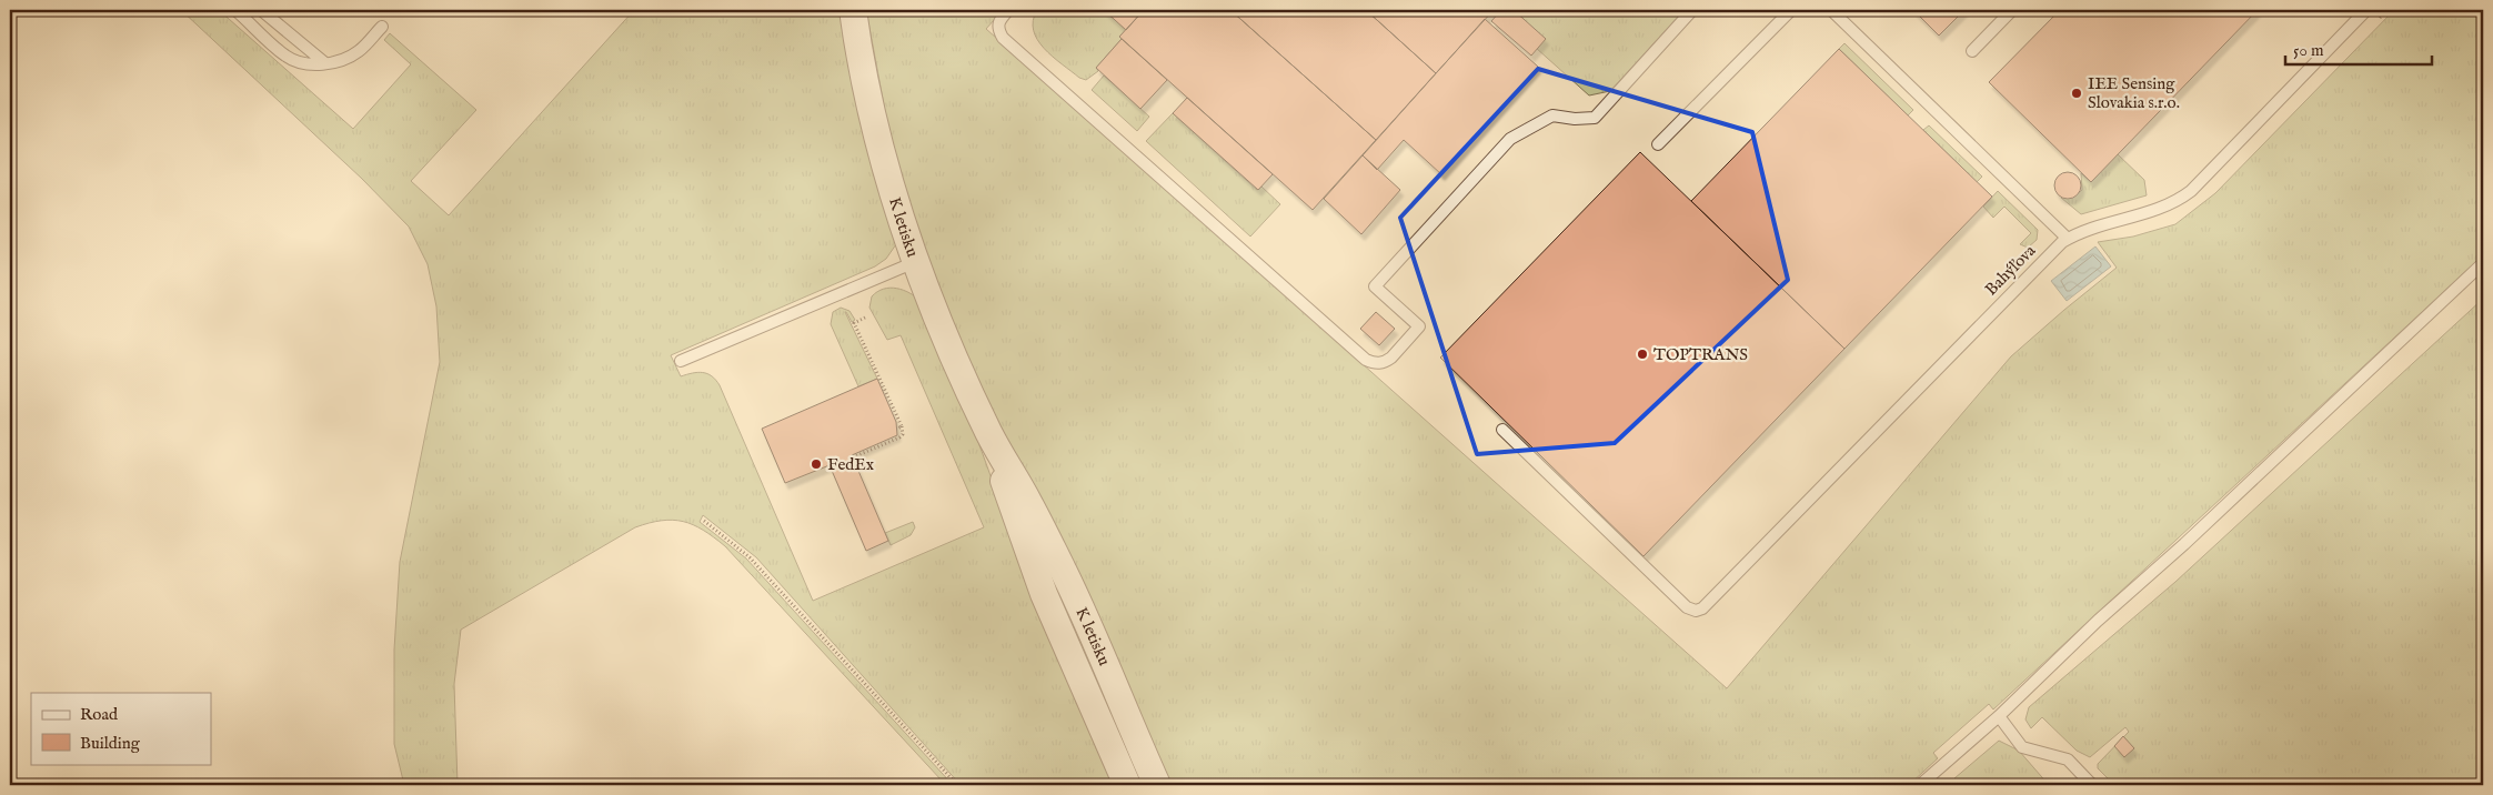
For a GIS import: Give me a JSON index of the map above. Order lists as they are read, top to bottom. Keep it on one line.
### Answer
{"streets":{"street":["K letisku"],"lane":["Bahýľova"]},"places":["IEE Sensing Slovakia s.r.o.","TOPTRANS","FedEx"],"legend":["Road","Building"],"scale_bar":"50 m"}
